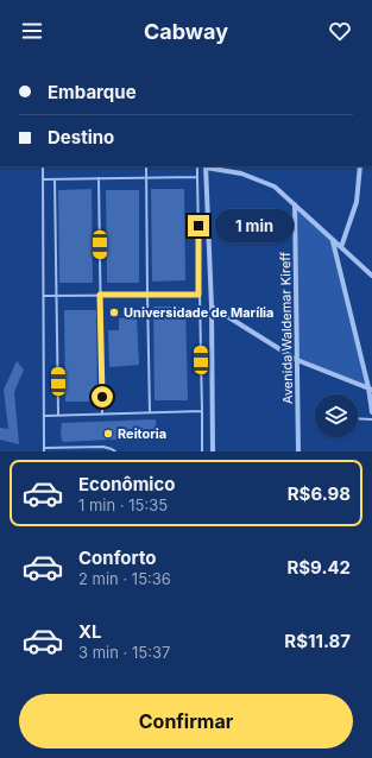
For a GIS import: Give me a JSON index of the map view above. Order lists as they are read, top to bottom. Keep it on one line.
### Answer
{"streets":{"street":["Avenida Waldemar Kireff"]},"places":["Universidade de Marília","Reitoria"],"page":{"header":"Cabway","banner":["Embarque","Destino"],"bubble":"1 min","list":[{"name":"Econômico","note":"1 min · 15:35","value":"R$6.98"},{"name":"Conforto","note":"2 min · 15:36","value":"R$9.42"},{"name":"XL","note":"3 min · 15:37","value":"R$11.87"}],"buttons":"Confirmar"}}
